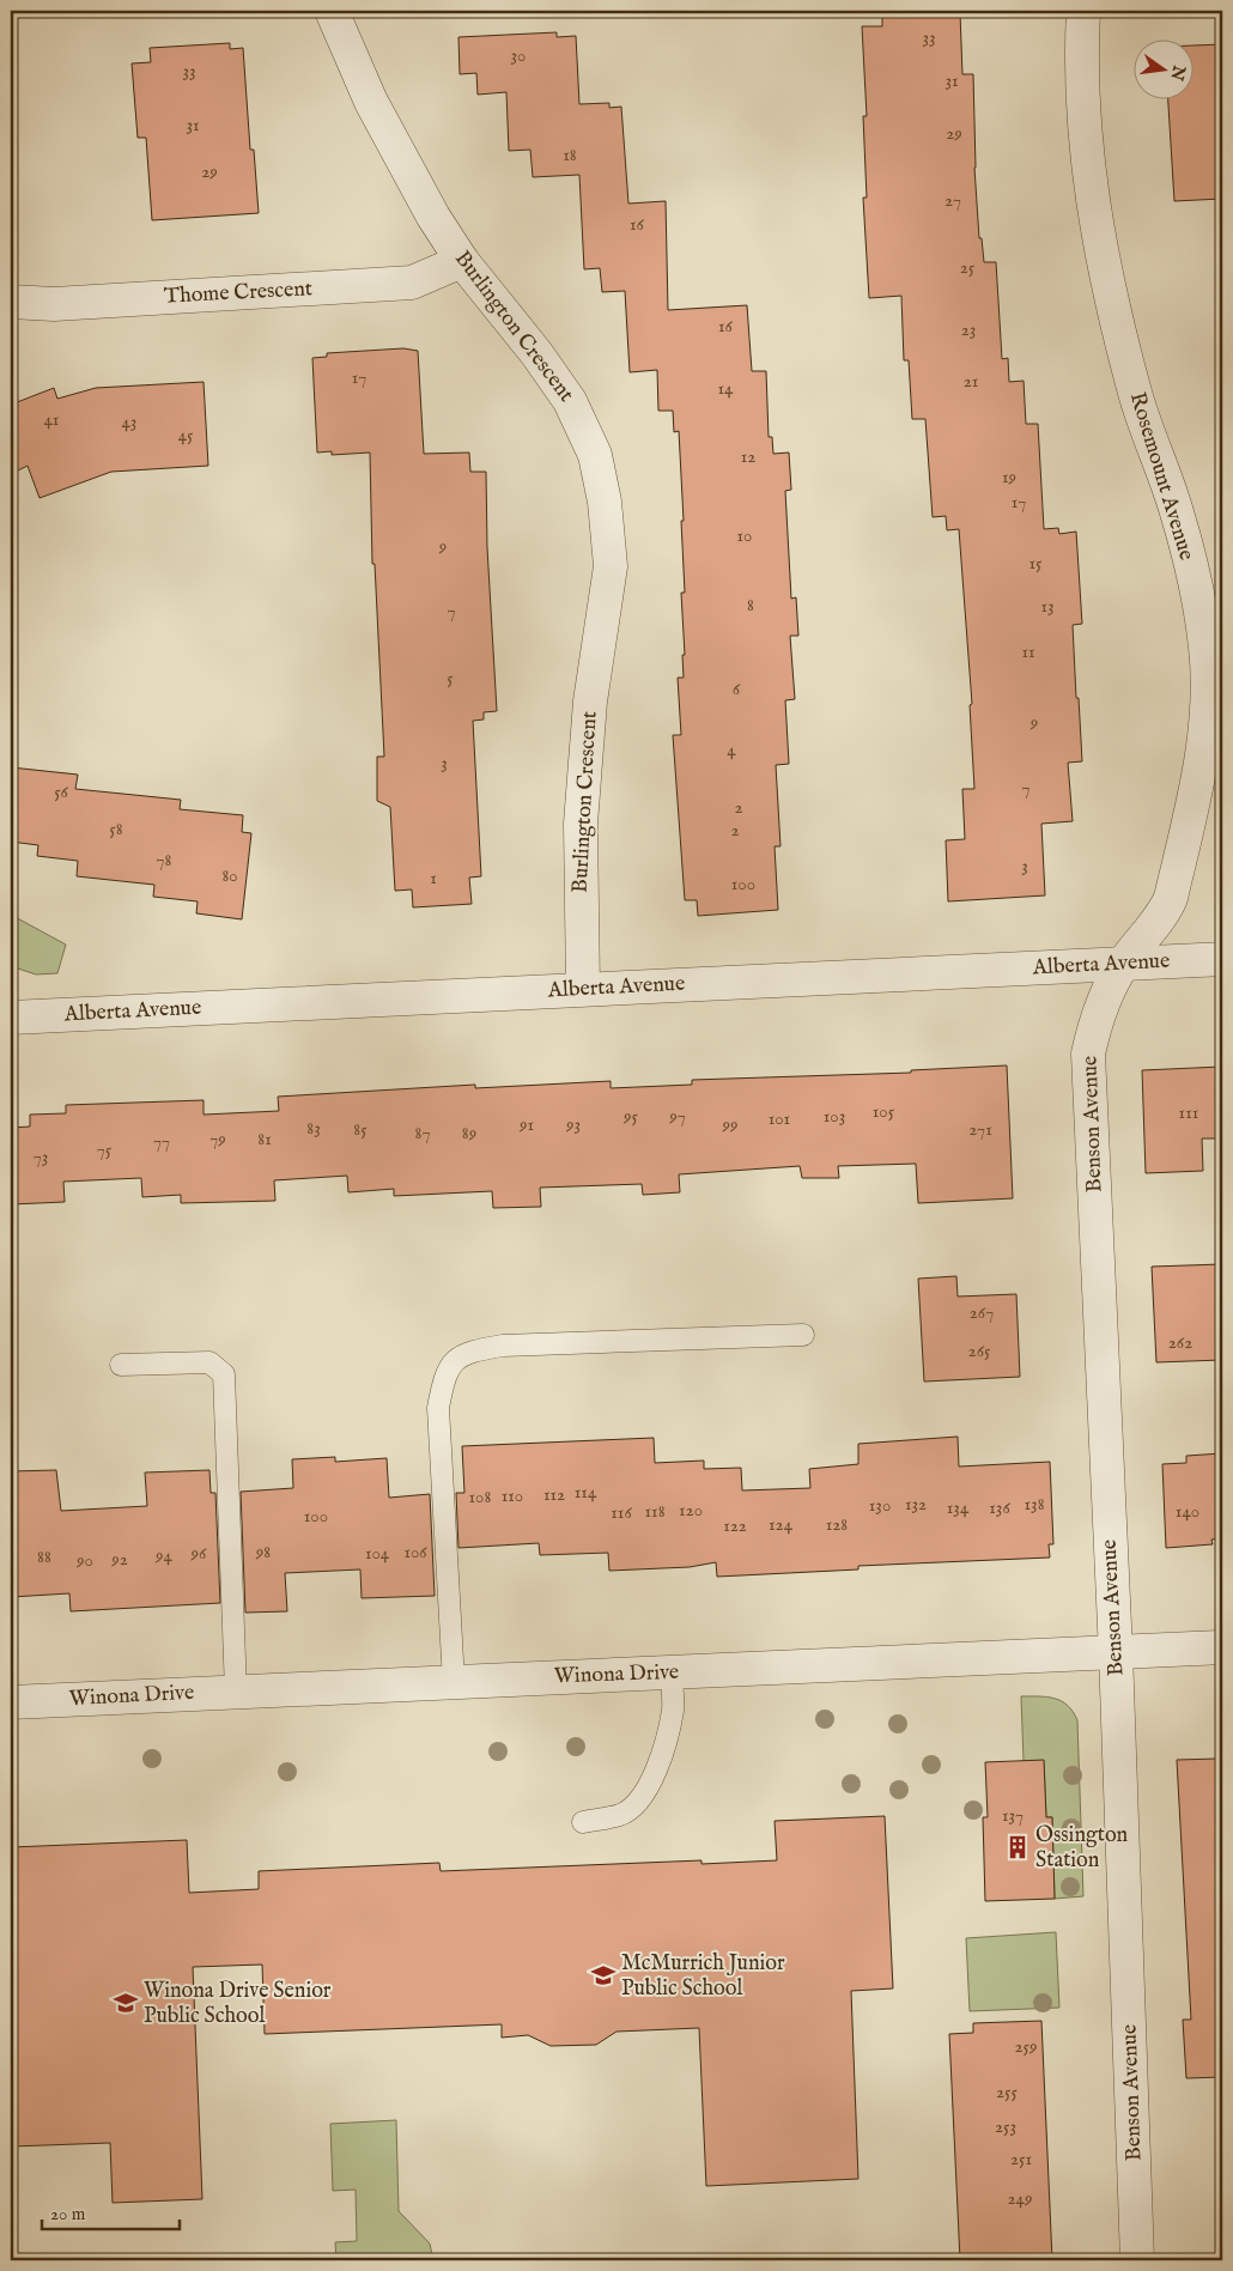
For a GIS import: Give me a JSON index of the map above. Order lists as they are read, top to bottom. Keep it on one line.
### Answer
{"streets":{"street":["Thome Crescent","Burlington Crescent","Rosemount Avenue","Alberta Avenue","Benson Avenue","Winona Drive"]},"crossings":[["Thome Crescent","Burlington Crescent"],["Burlington Crescent","Alberta Avenue"],["Rosemount Avenue","Alberta Avenue"],["Rosemount Avenue","Benson Avenue"],["Alberta Avenue","Benson Avenue"],["Benson Avenue","Winona Drive"]],"places":{"building":["Ossington Station"],"school or university":["McMurrich Junior Public School","Winona Drive Senior Public School"]},"house_numbers":["33","30","33","31","31","29","18","29","27","16","25","16","23","17","21","14","41","43","45","12","19","17","10","9","15","8","13","7","11","5","6","9","4","3","7","56","2","58","2","78","3","80","1","100","105","111","95","97","103","101","91","93","99","83","85","271","87","89","79","81","77","75","73","267","262","265","114","112","110","108","132","138","130","134","136","120","118","140","116","100","124","128","122","98","106","96","104","94","88","92","90","137","259","255","253","251","249"],"scale_bar":"20 m","north":"right"}
